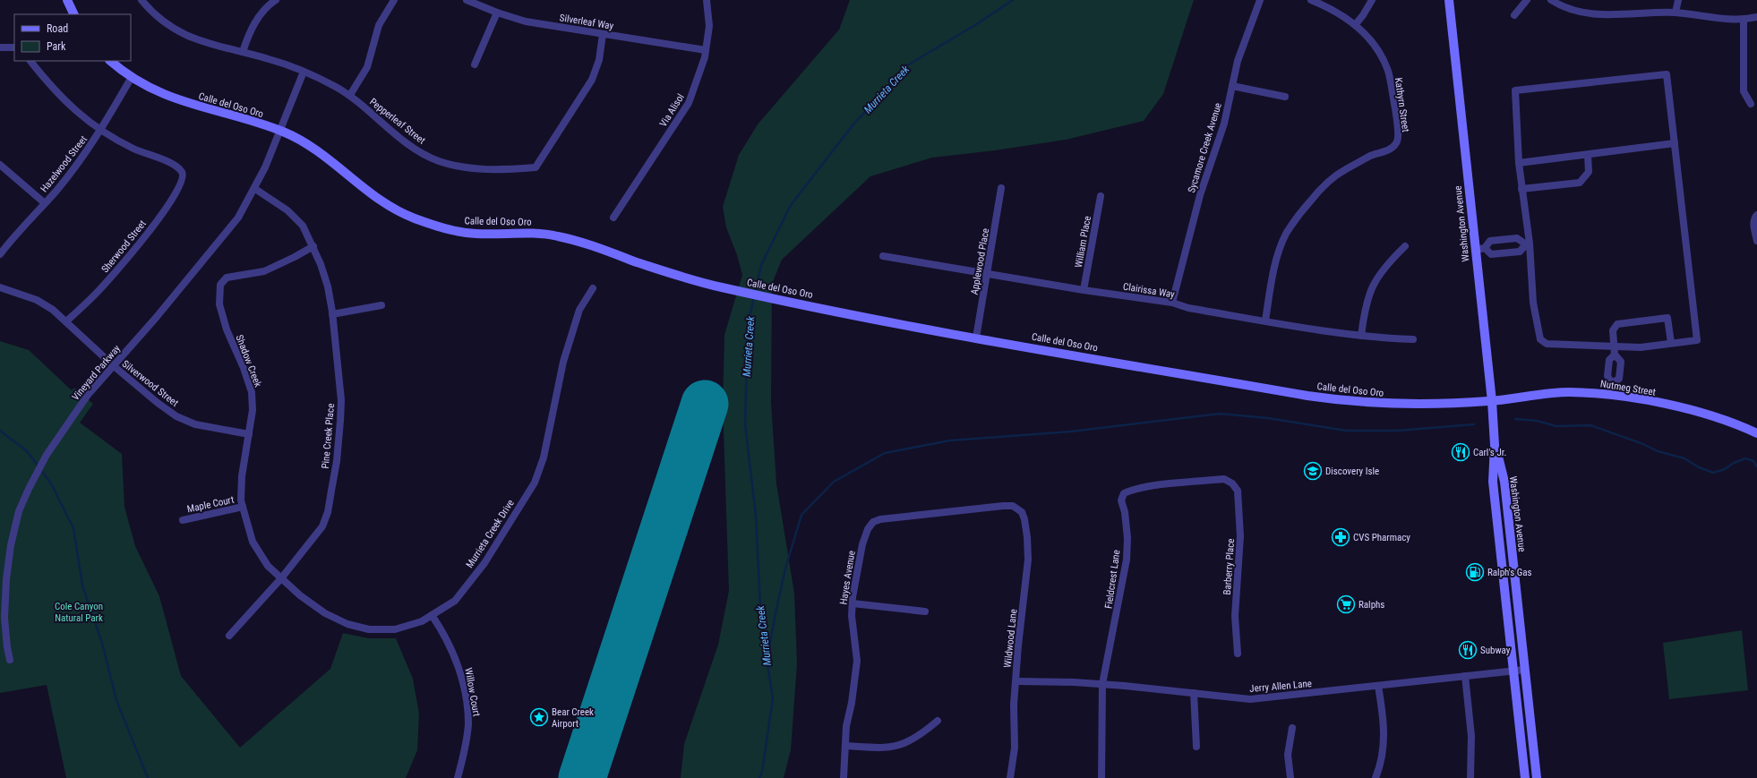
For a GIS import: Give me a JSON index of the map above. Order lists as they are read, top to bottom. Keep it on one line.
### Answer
{"streets":{"main road":["Calle del Oso Oro","Washington Avenue","Nutmeg Street"],"street":["Silverleaf Way","Kathyrn Street","Via Alisol","Pepperleaf Street","Sycamore Creek Avenue","Hazelwood Street","William Place","Sherwood Street","Applewood Place","Clairissa Way","Shadow Creek","Vineyard Parkway","Silverwood Street","Pine Creek Place","Maple Court","Murrieta Creek Drive","Barberry Place","Hayes Avenue","Fieldcrest Lane","Wildwood Lane","Jerry Allen Lane","Willow Court"]},"crossings":[["Silverleaf Way","Via Alisol"],["Silverleaf Way","Pepperleaf Street"],["Calle del Oso Oro","Hazelwood Street"],["Calle del Oso Oro","Washington Avenue"],["Calle del Oso Oro","Applewood Place"],["Calle del Oso Oro","Vineyard Parkway"],["Calle del Oso Oro","Nutmeg Street"],["Kathyrn Street","Clairissa Way"],["Pepperleaf Street","Vineyard Parkway"],["Sycamore Creek Avenue","Clairissa Way"],["Hazelwood Street","Sherwood Street"],["Washington Avenue","Nutmeg Street"],["Washington Avenue","Jerry Allen Lane"],["William Place","Clairissa Way"],["Sherwood Street","Silverwood Street"],["Applewood Place","Clairissa Way"],["Shadow Creek","Silverwood Street"],["Shadow Creek","Pine Creek Place"],["Shadow Creek","Maple Court"],["Shadow Creek","Murrieta Creek Drive"],["Vineyard Parkway","Silverwood Street"],["Vineyard Parkway","Pine Creek Place"],["Pine Creek Place","Murrieta Creek Drive"],["Murrieta Creek Drive","Willow Court"],["Barberry Place","Fieldcrest Lane"],["Hayes Avenue","Wildwood Lane"],["Fieldcrest Lane","Jerry Allen Lane"],["Wildwood Lane","Jerry Allen Lane"]],"water":["Murrieta Creek"],"parks":["Cole Canyon Natural Park"],"places":{"restaurant":["Carl's Jr.","Subway"],"school or university":["Discovery Isle"],"pharmacy":["CVS Pharmacy"],"fuel station":["Ralph's Gas"],"supermarket":["Ralphs"],"place":["Bear Creek Airport"]},"legend":["Road","Park"]}
